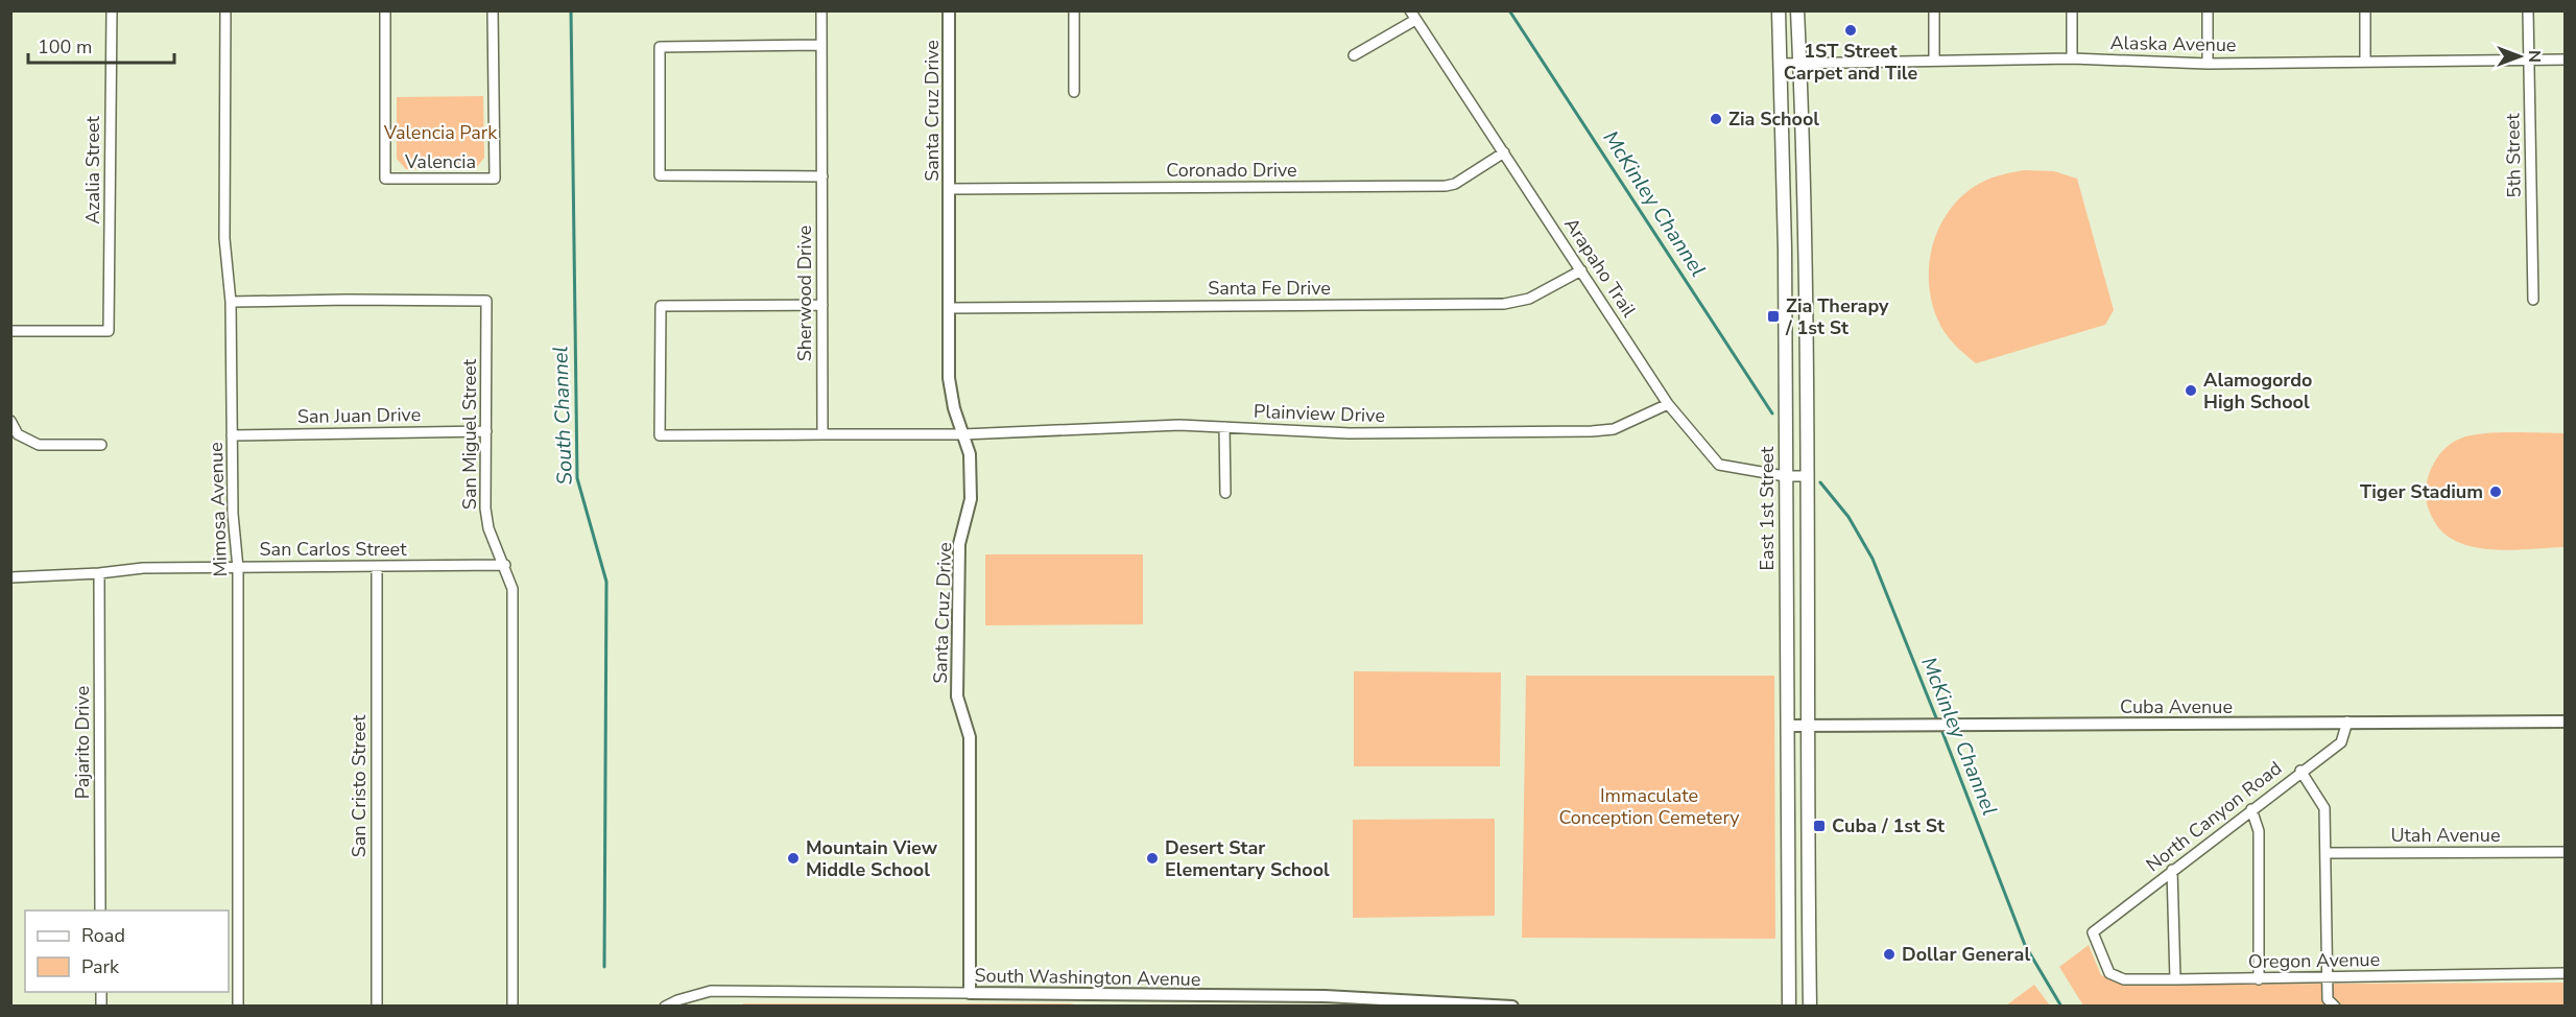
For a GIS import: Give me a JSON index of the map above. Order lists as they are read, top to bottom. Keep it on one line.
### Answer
{"streets":{"main road":["East 1st Street"],"street":["Alaska Avenue","Santa Cruz Drive","5th Street","Valencia","Azalia Street","Coronado Drive","Arapaho Trail","Santa Fe Drive","Sherwood Drive","Plainview Drive","San Juan Drive","San Miguel Street","Mimosa Avenue","San Carlos Street","Cuba Avenue","Pajarito Drive","San Cristo Street","North Canyon Road","Utah Avenue","Oregon Avenue","South Washington Avenue"]},"crossings":[["Alaska Avenue","5th Street"],["Alaska Avenue","East 1st Street"],["Santa Cruz Drive","Coronado Drive"],["Santa Cruz Drive","Santa Fe Drive"],["Santa Cruz Drive","Plainview Drive"],["Santa Cruz Drive","South Washington Avenue"],["Coronado Drive","Arapaho Trail"],["Arapaho Trail","Santa Fe Drive"],["Arapaho Trail","Plainview Drive"],["Arapaho Trail","East 1st Street"],["San Juan Drive","San Miguel Street"],["San Juan Drive","Mimosa Avenue"],["San Miguel Street","Mimosa Avenue"],["San Miguel Street","San Carlos Street"],["East 1st Street","Cuba Avenue"],["Mimosa Avenue","San Carlos Street"],["San Carlos Street","Pajarito Drive"],["San Carlos Street","San Cristo Street"],["Cuba Avenue","North Canyon Road"],["North Canyon Road","Oregon Avenue"]],"water":["McKinley Channel","South Channel"],"parks":["Valencia Park","Immaculate Conception Cemetery"],"places":{"other":["1ST Street Carpet and Tile","Zia School","Alamogordo High School","Tiger Stadium","Mountain View Middle School","Desert Star Elementary School","Dollar General"],"transit":["Zia Therapy / 1st St","Cuba / 1st St"]},"legend":["Road","Park"],"scale_bar":"100 m","north":"right"}
